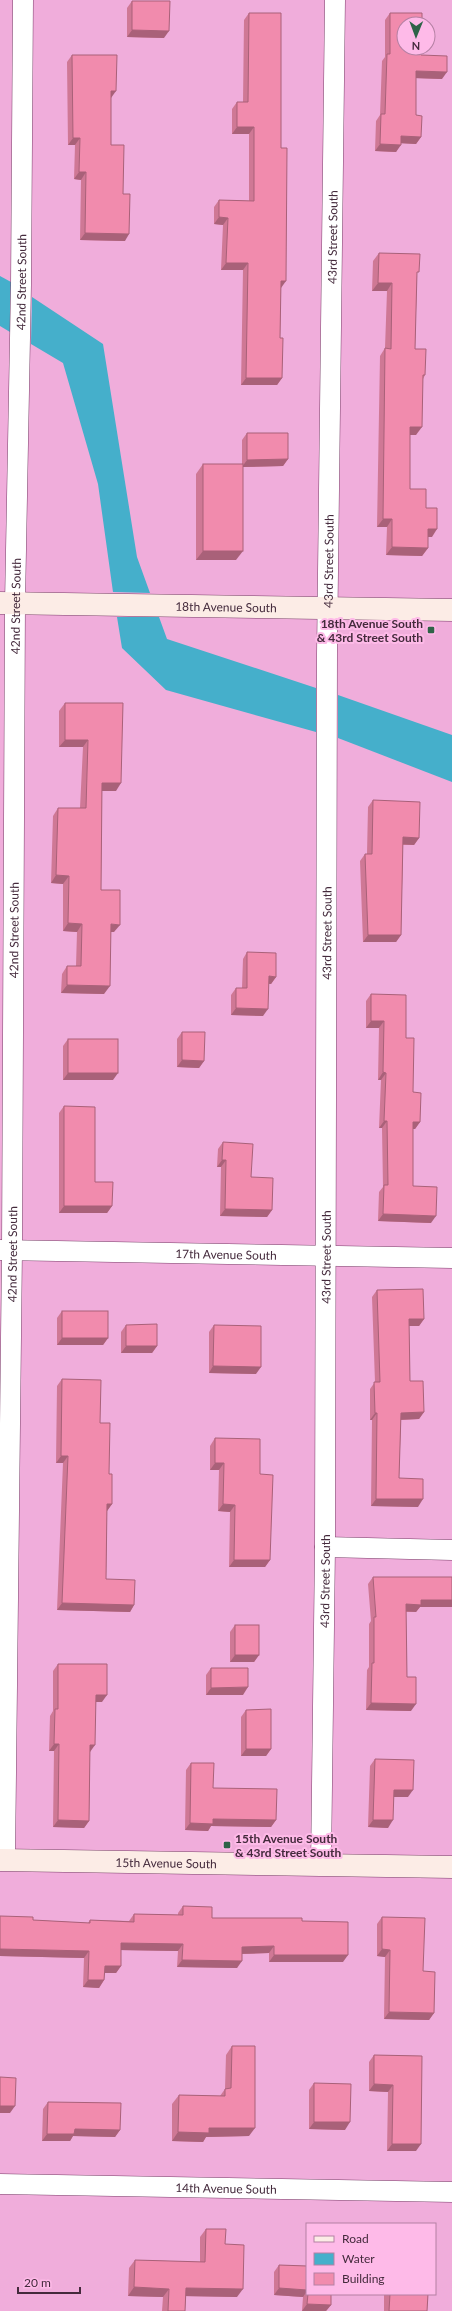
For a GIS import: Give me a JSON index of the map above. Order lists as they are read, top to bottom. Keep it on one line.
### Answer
{"streets":{"street":["43rd Street South","42nd Street South","18th Avenue South","17th Avenue South","15th Avenue South","14th Avenue South"]},"crossings":[["43rd Street South","18th Avenue South"],["43rd Street South","17th Avenue South"],["43rd Street South","15th Avenue South"],["42nd Street South","18th Avenue South"],["42nd Street South","17th Avenue South"],["42nd Street South","15th Avenue South"]],"places":{"transit":["18th Avenue South & 43rd Street South","15th Avenue South & 43rd Street South"]},"legend":["Road","Water","Building"],"scale_bar":"20 m","north":"bottom"}
